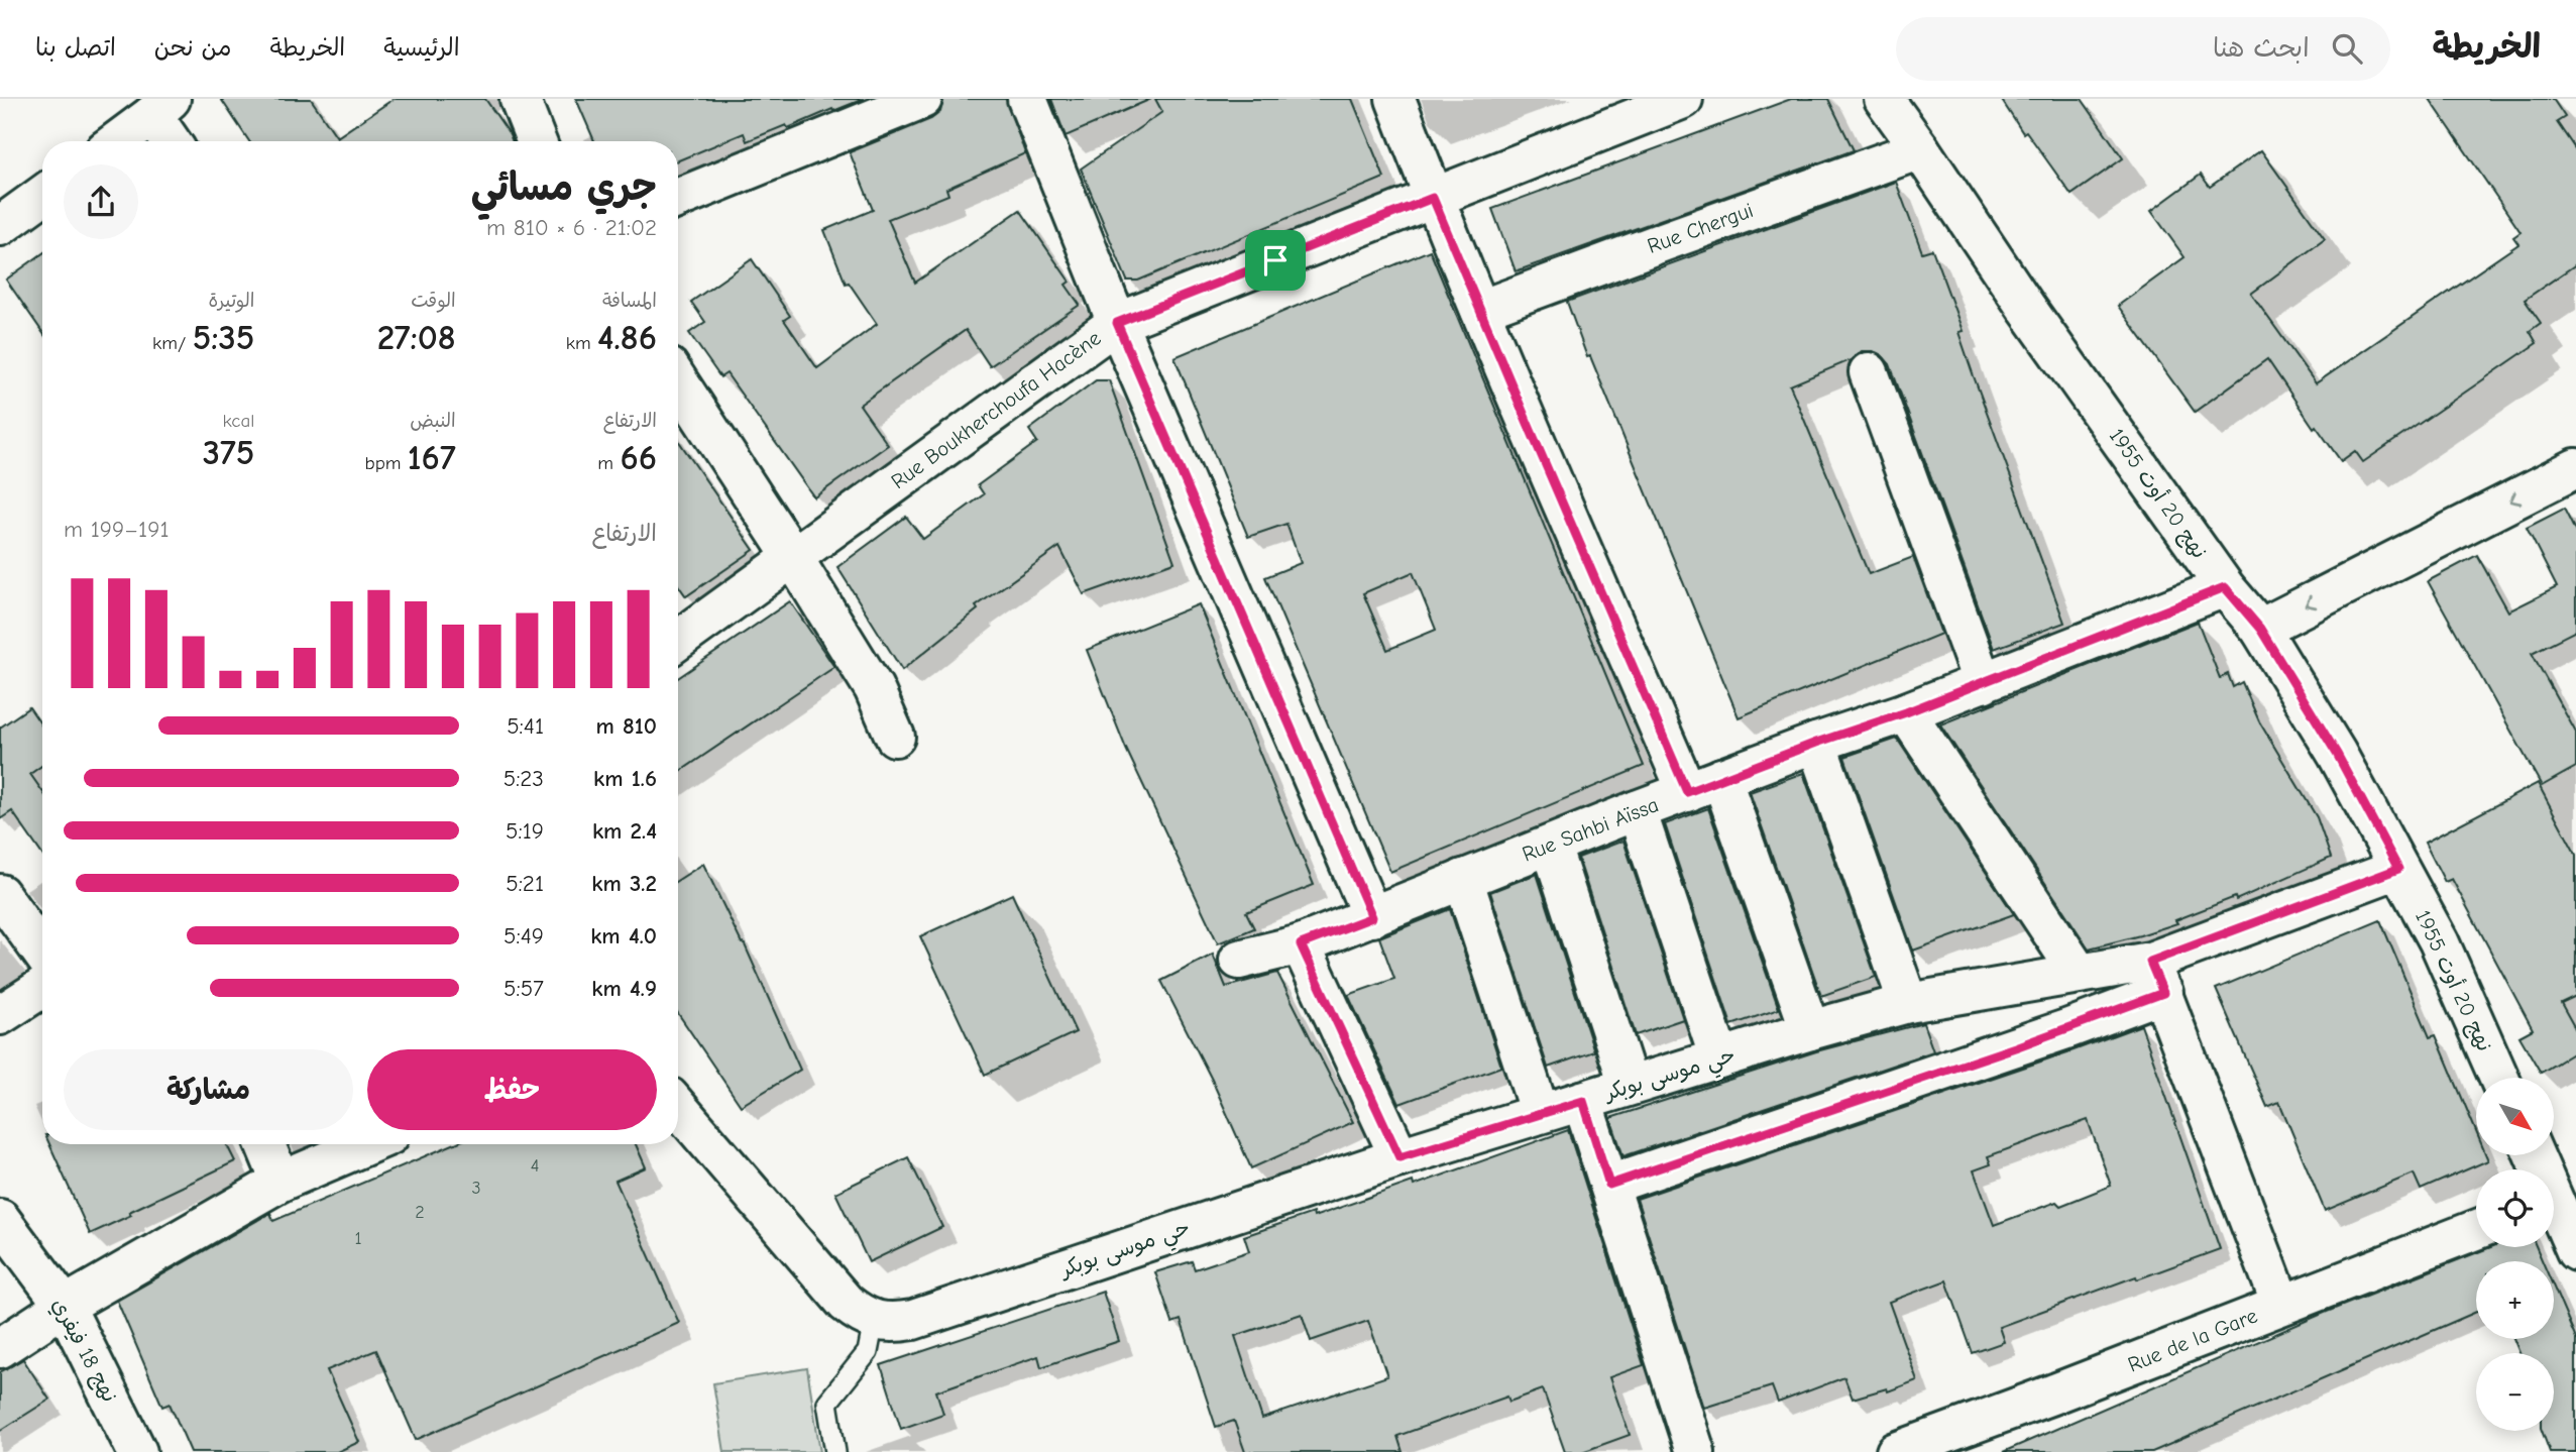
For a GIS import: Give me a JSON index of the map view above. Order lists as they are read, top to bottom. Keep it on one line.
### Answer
{"streets":{"street":["Rue Chergui","Rue Boukherchoufa Hacène","نهج 20 أوت 1955","Rue Sahbi Aïssa","حي موسى بوبكر","Rue de la Gare","نهج 18 فيفري"]},"crossings":[["Rue Chergui","نهج 20 أوت 1955"],["نهج 20 أوت 1955","Rue Sahbi Aïssa"],["نهج 20 أوت 1955","حي موسى بوبكر"]],"house_numbers":["4","3","2","1"],"north":"bottom right","page":{"header":"الخريطة","search":"ابحث هنا","nav":["الرئيسية","الخريطة","من نحن","اتصل بنا"],"heading":["جري مسائي","21:02 · 6 × 810 m"],"stats":[["المسافة","4.86 km"],["الوقت","27:08"],["الوتيرة","5:35 /km"],["الارتفاع","66 m"],["النبض","167 bpm"],["kcal","375"]],"chart":["الارتفاع","191–199 m"],"list":[{"name":"810 m","note":"5:41"},{"name":"1.6 km","note":"5:23"},{"name":"2.4 km","note":"5:19"},{"name":"3.2 km","note":"5:21"},{"name":"4.0 km","note":"5:49"},{"name":"4.9 km","note":"5:57"}],"buttons":["حفظ","مشاركة"],"map_buttons":["+","−"]}}
